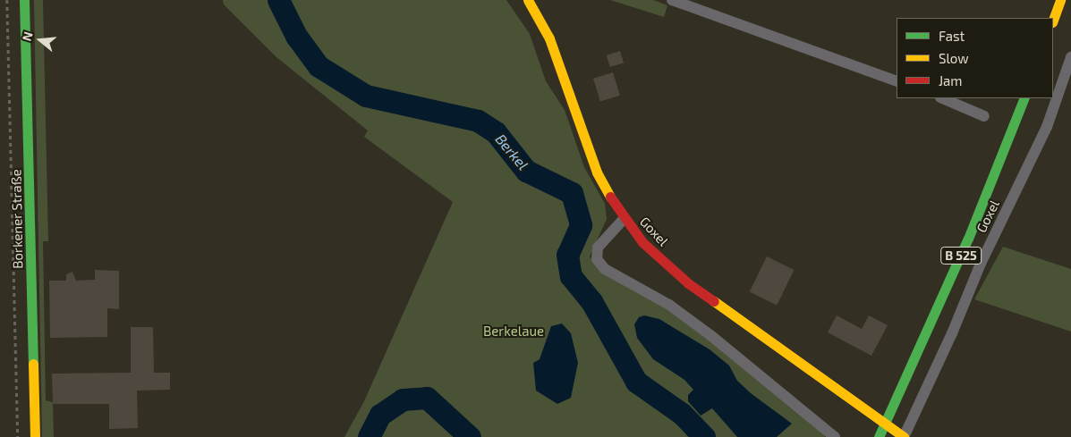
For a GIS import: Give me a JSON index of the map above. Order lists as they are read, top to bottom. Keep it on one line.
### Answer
{"streets":{"street":["Goxel","Borkener Straße","B 525"]},"water":["Berkel"],"parks":["Berkelaue"],"legend":["Fast","Slow","Jam"],"north":"left"}
